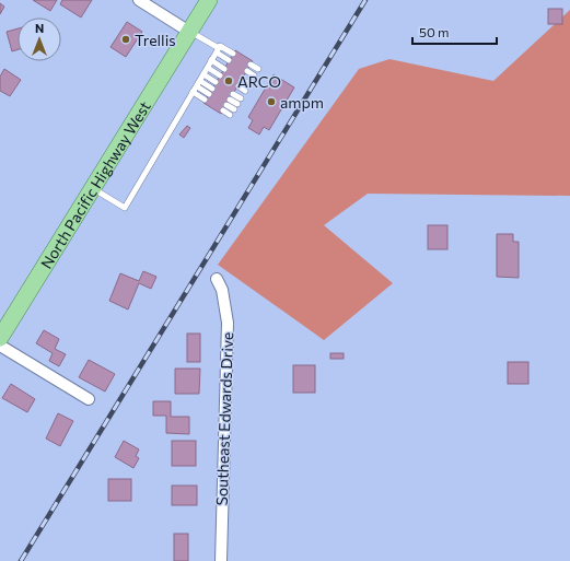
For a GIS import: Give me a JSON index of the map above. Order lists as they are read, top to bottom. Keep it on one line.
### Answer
{"streets":{"main road":["North Pacific Highway West"],"street":["Southeast Edwards Drive"]},"places":["Trellis","ARCO","ampm"],"scale_bar":"50 m","north":"top"}
